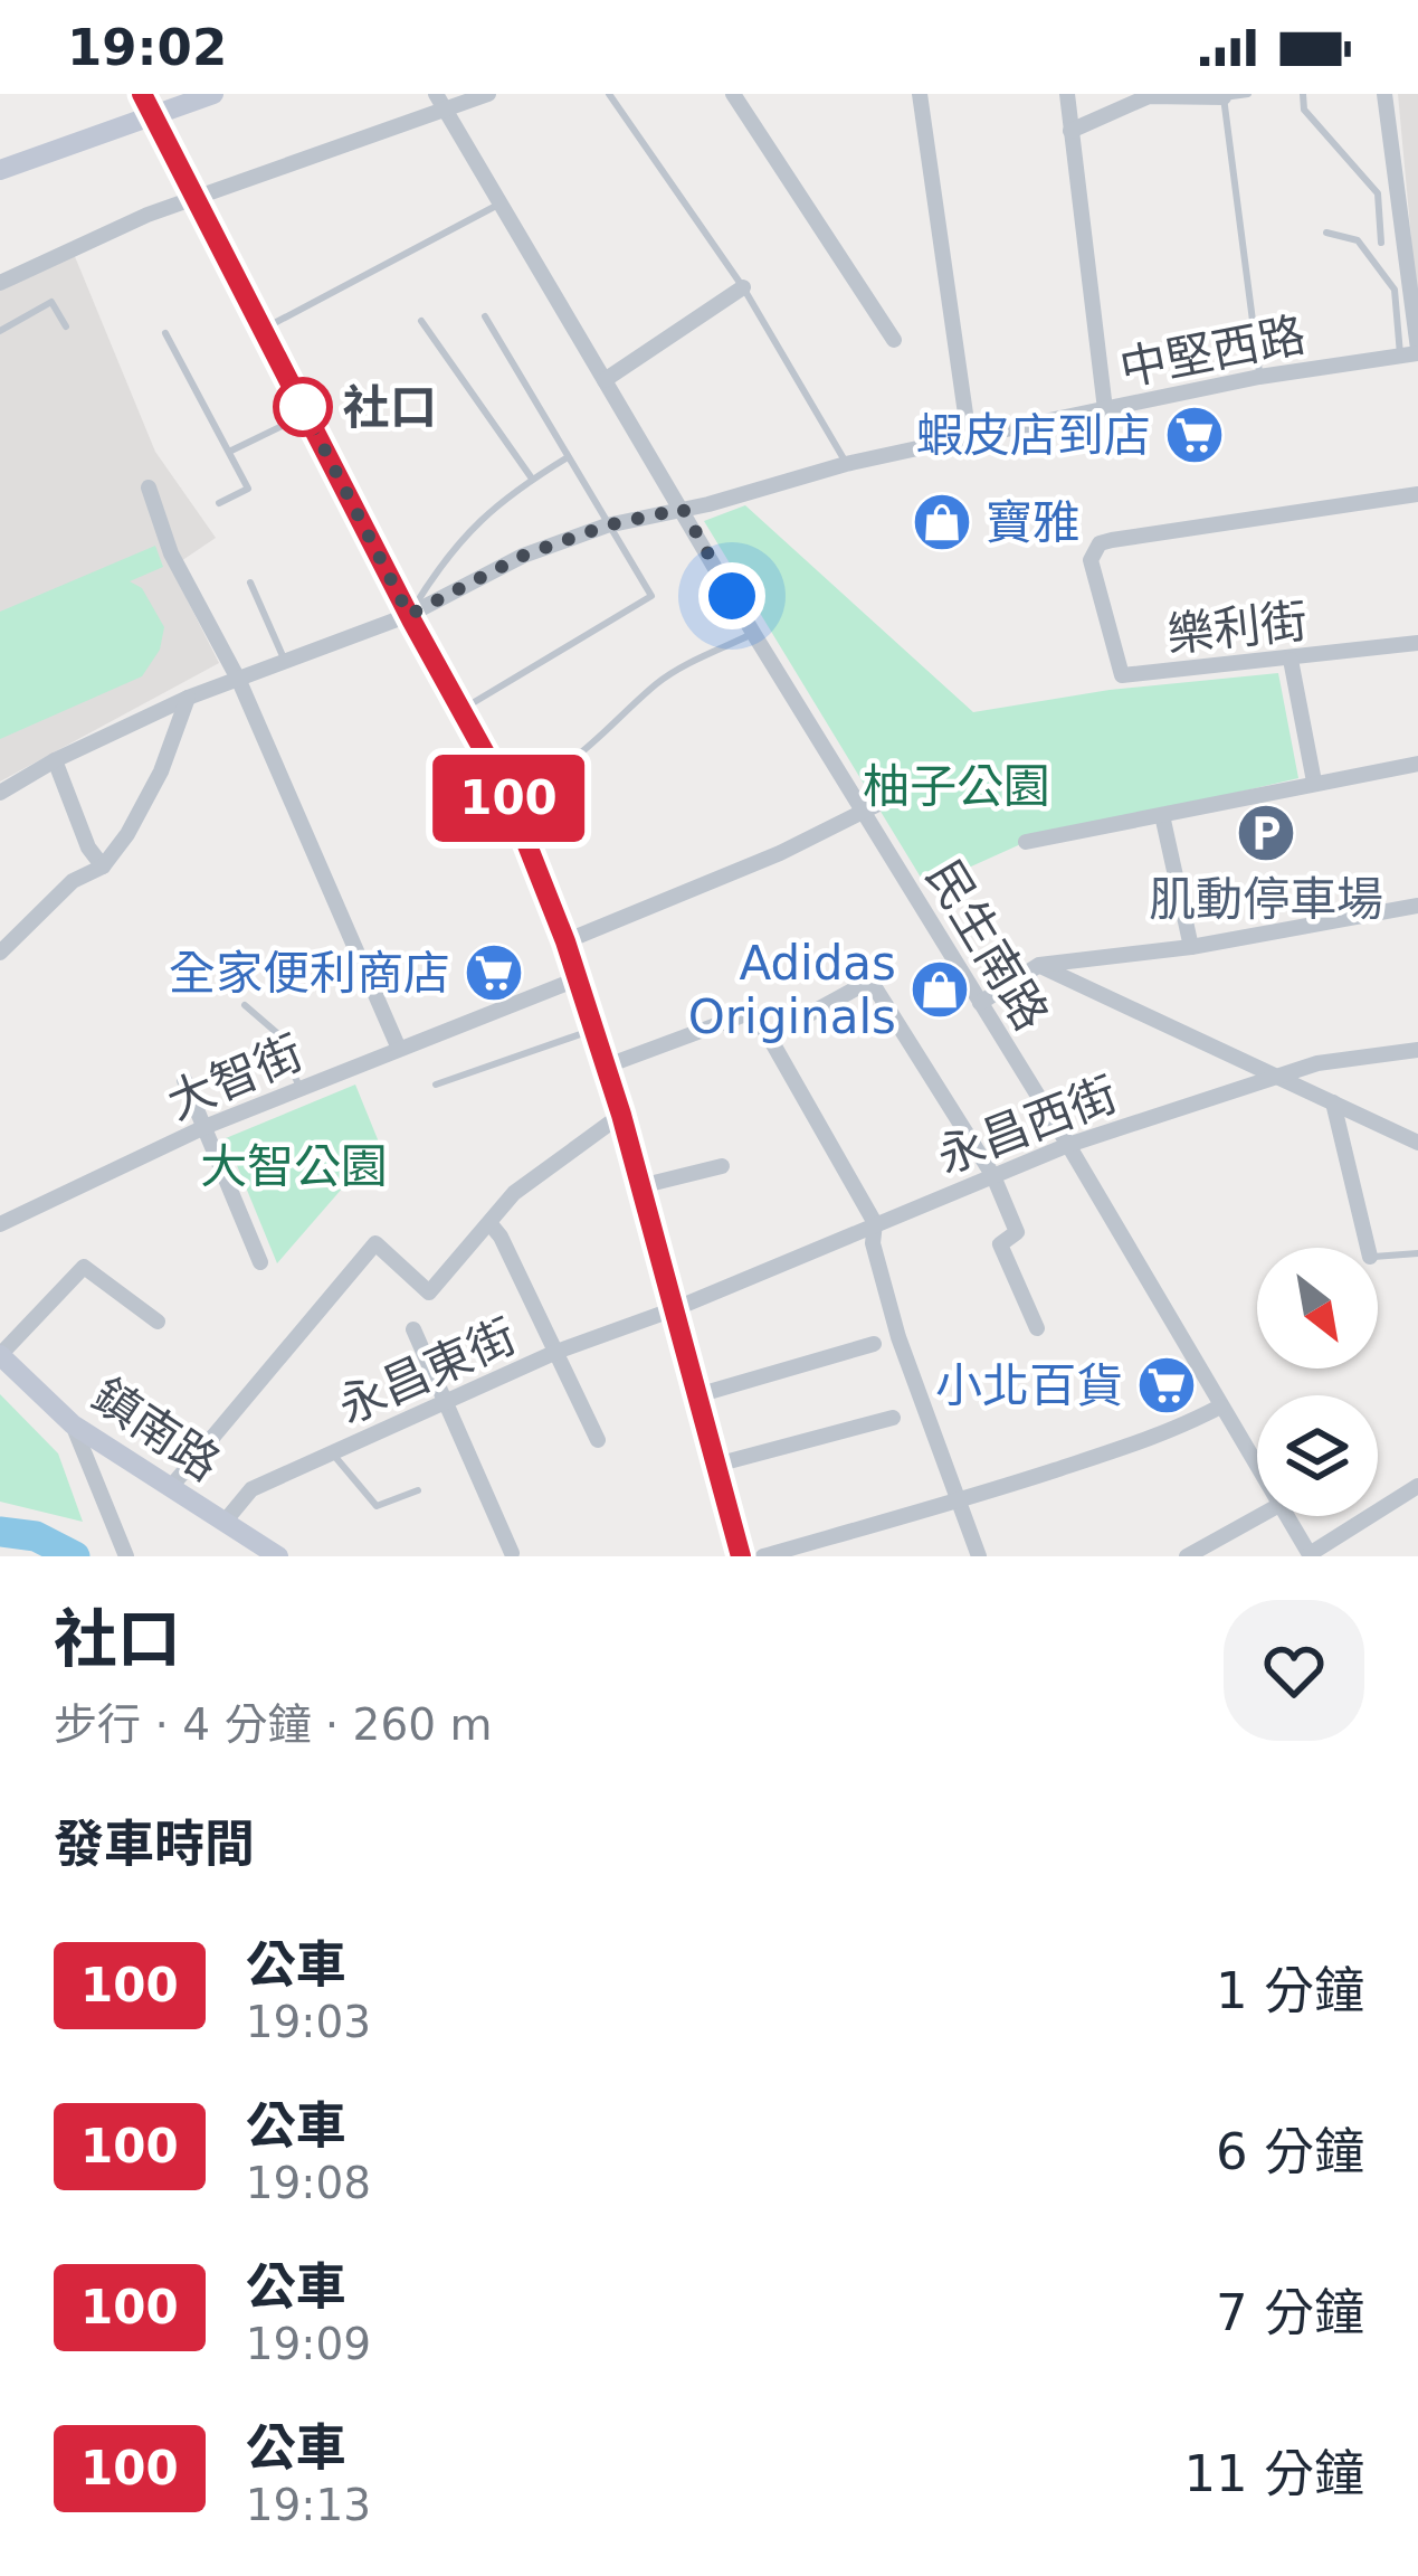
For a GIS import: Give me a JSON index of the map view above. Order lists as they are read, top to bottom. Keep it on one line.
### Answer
{"streets":{"street":["中堅西路","樂利街","民生南路","大智街","永昌西街","永昌東街","鎮南路"]},"crossings":[["中堅西路","民生南路"],["民生南路","永昌西街"],["永昌西街","永昌東街"],["永昌東街","鎮南路"]],"parks":["柚子公園","大智公園"],"places":{"other":["社口"],"supermarket":["蝦皮店到店","全家便利商店","小北百貨"],"shop":["寶雅","Adidas Originals"],"parking":["肌動停車場"]},"lines":["bus line 100"],"north":"bottom right","page":{"status":"19:02","on_map":"100","heading":[["社口","步行 · 4 分鐘 · 260 m"],"發車時間"],"list":[{"mark":"100","name":"公車","note":"19:03","value":"1 分鐘"},{"mark":"100","name":"公車","note":"19:08","value":"6 分鐘"},{"mark":"100","name":"公車","note":"19:09","value":"7 分鐘"},{"mark":"100","name":"公車","note":"19:13","value":"11 分鐘"}]}}
